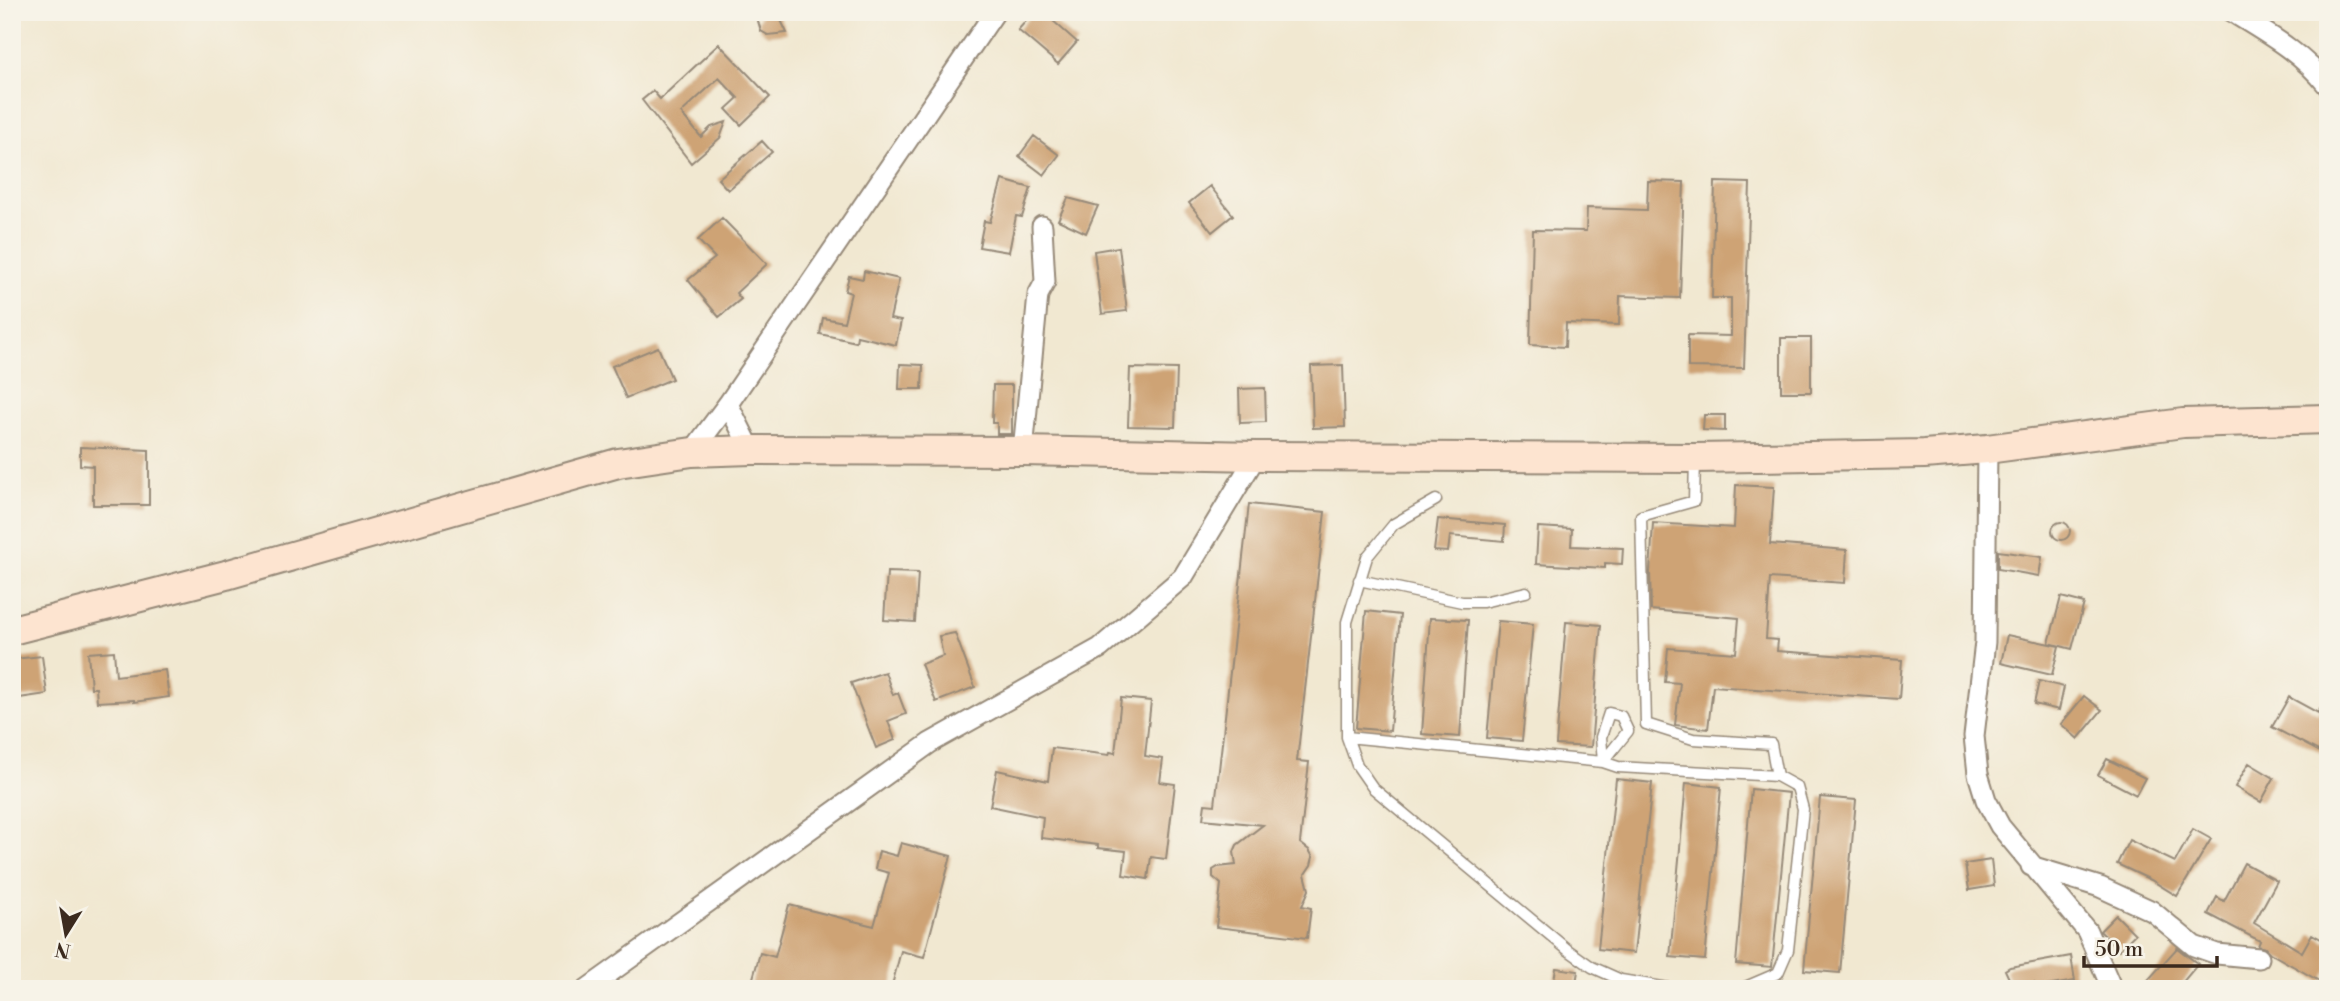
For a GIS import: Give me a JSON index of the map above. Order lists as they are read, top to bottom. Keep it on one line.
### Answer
{"scale_bar":"50 m","north":"bottom"}
